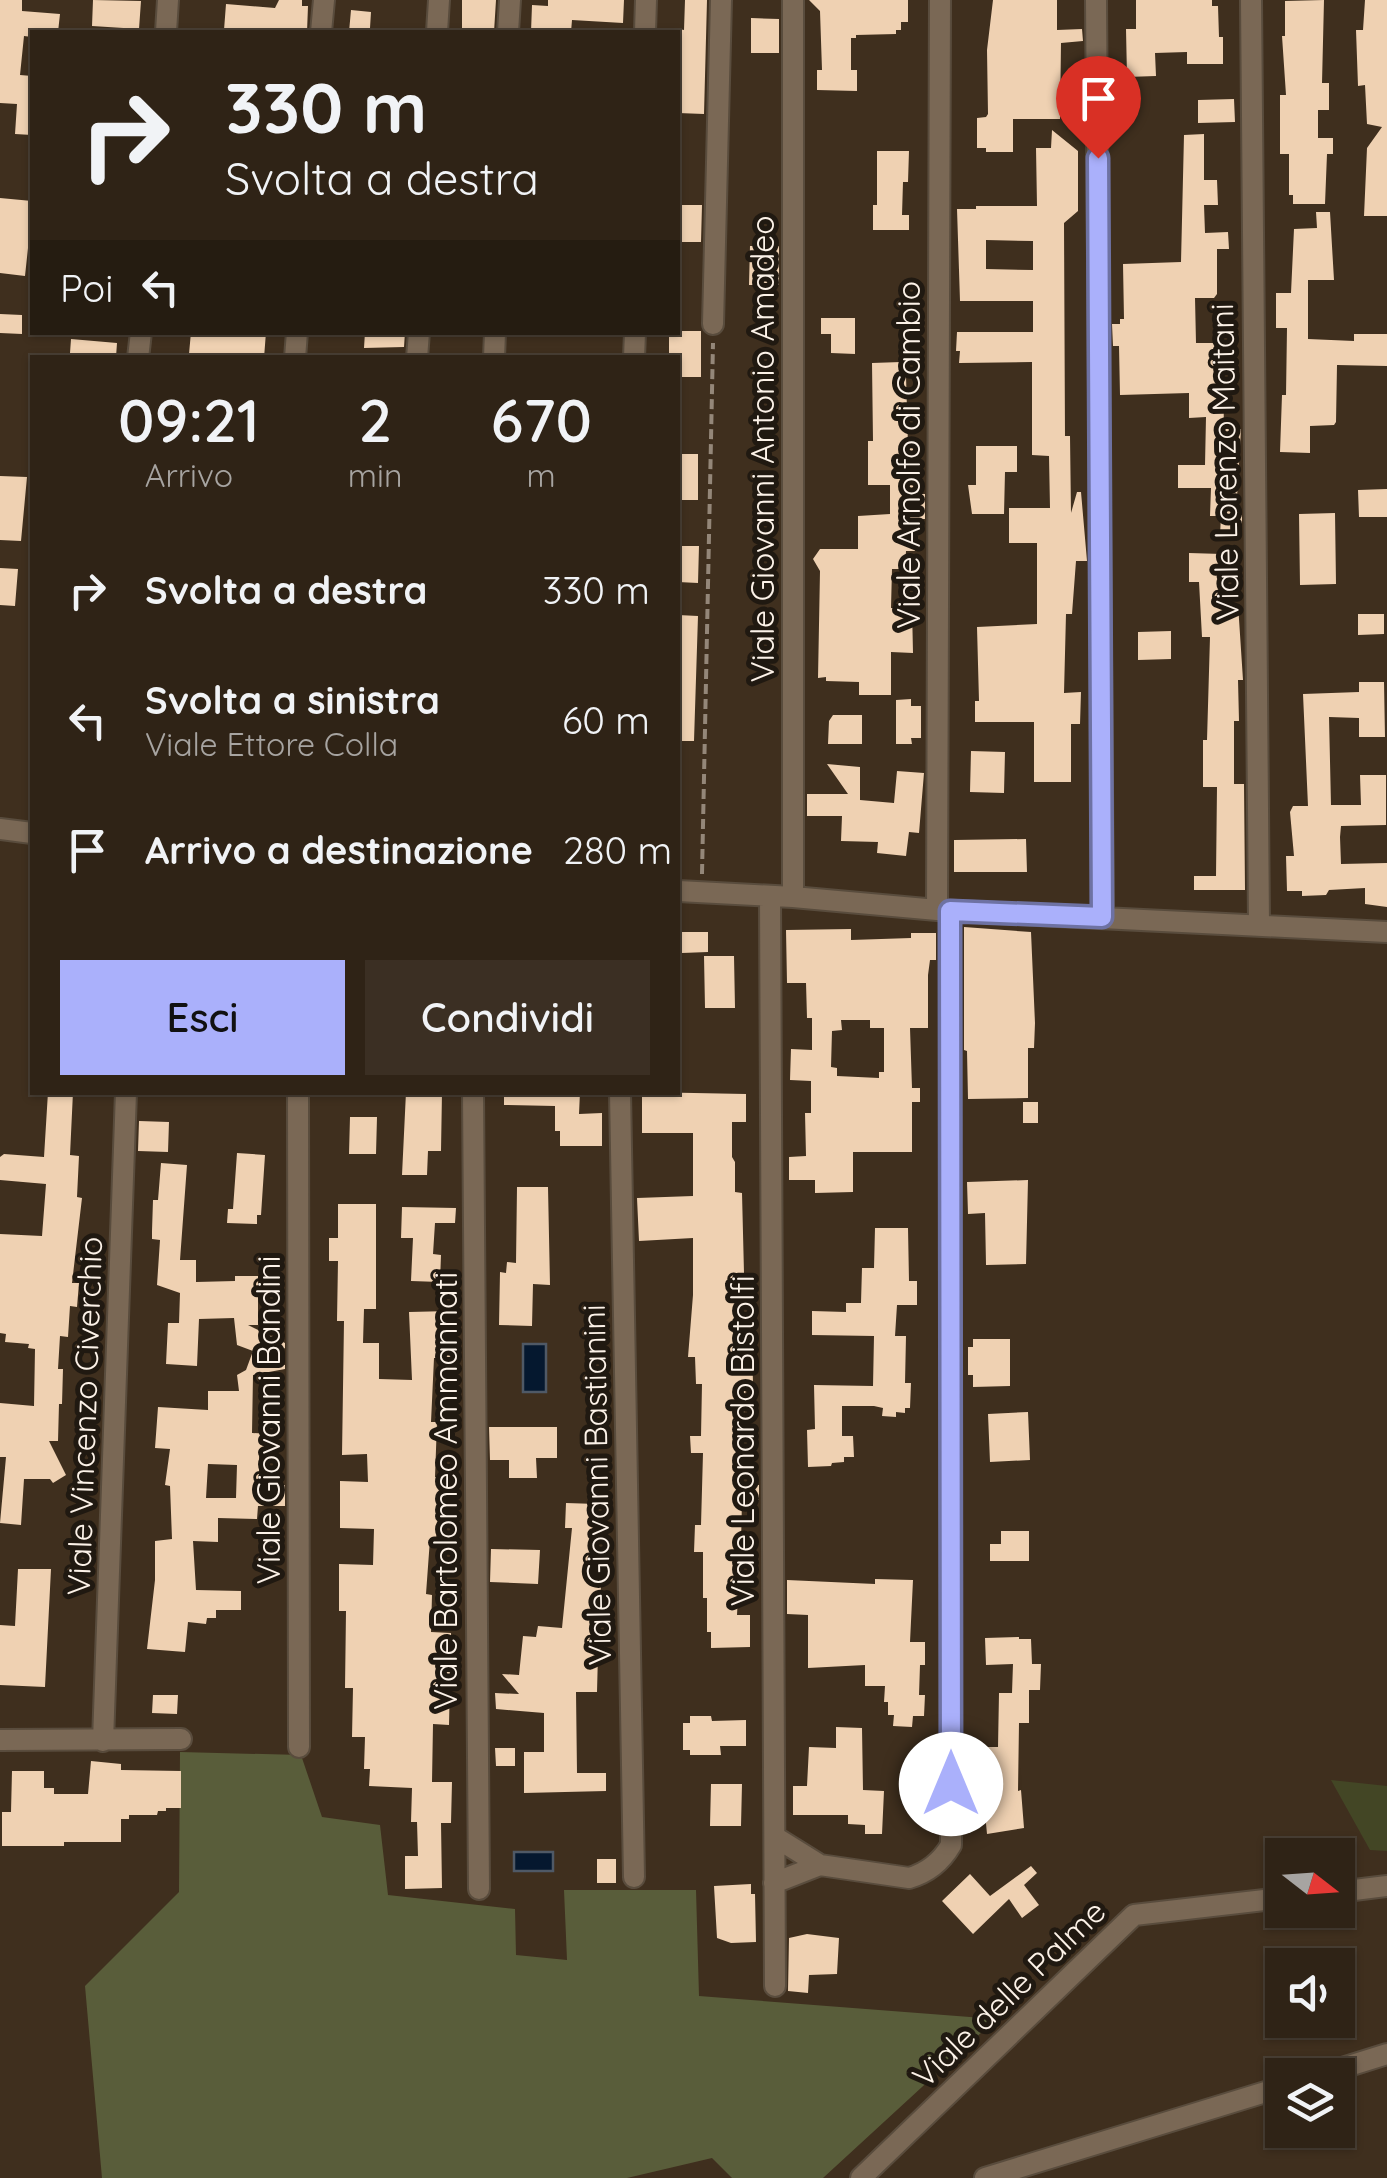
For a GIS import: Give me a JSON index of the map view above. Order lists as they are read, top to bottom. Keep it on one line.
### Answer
{"streets":{"street":["Viale Giovanni Antonio Amadeo","Viale Arnolfo di Cambio","Viale Lorenzo Maitani","Viale Vincenzo Civerchio","Viale Giovanni Bandini","Viale Leonardo Bistolfi","Viale Giovanni Bastianini","Viale Bartolomeo Ammannati","Viale delle Palme"]},"north":"right","page":{"turn":["330 m","Svolta a destra"],"then":"Poi","eta":["09:21","Arrivo","2","min","670","m"],"list":[{"name":"Svolta a destra","value":"330 m"},{"name":"Svolta a sinistra","note":"Viale Ettore Colla","value":"60 m"},{"name":"Arrivo a destinazione","value":"280 m"}],"buttons":["Esci","Condividi"]}}
